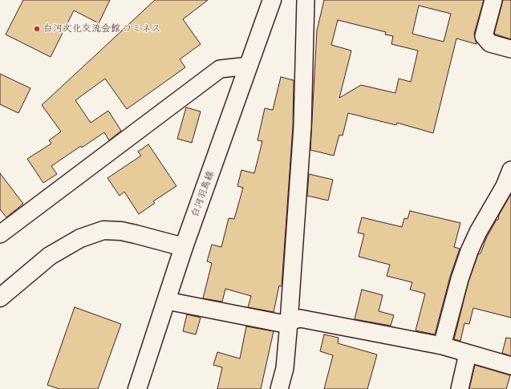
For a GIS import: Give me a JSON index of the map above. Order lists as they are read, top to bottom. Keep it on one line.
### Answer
{"streets":{"main road":["白河羽鳥線"]},"places":["白河文化交流会館 コミネス"]}
